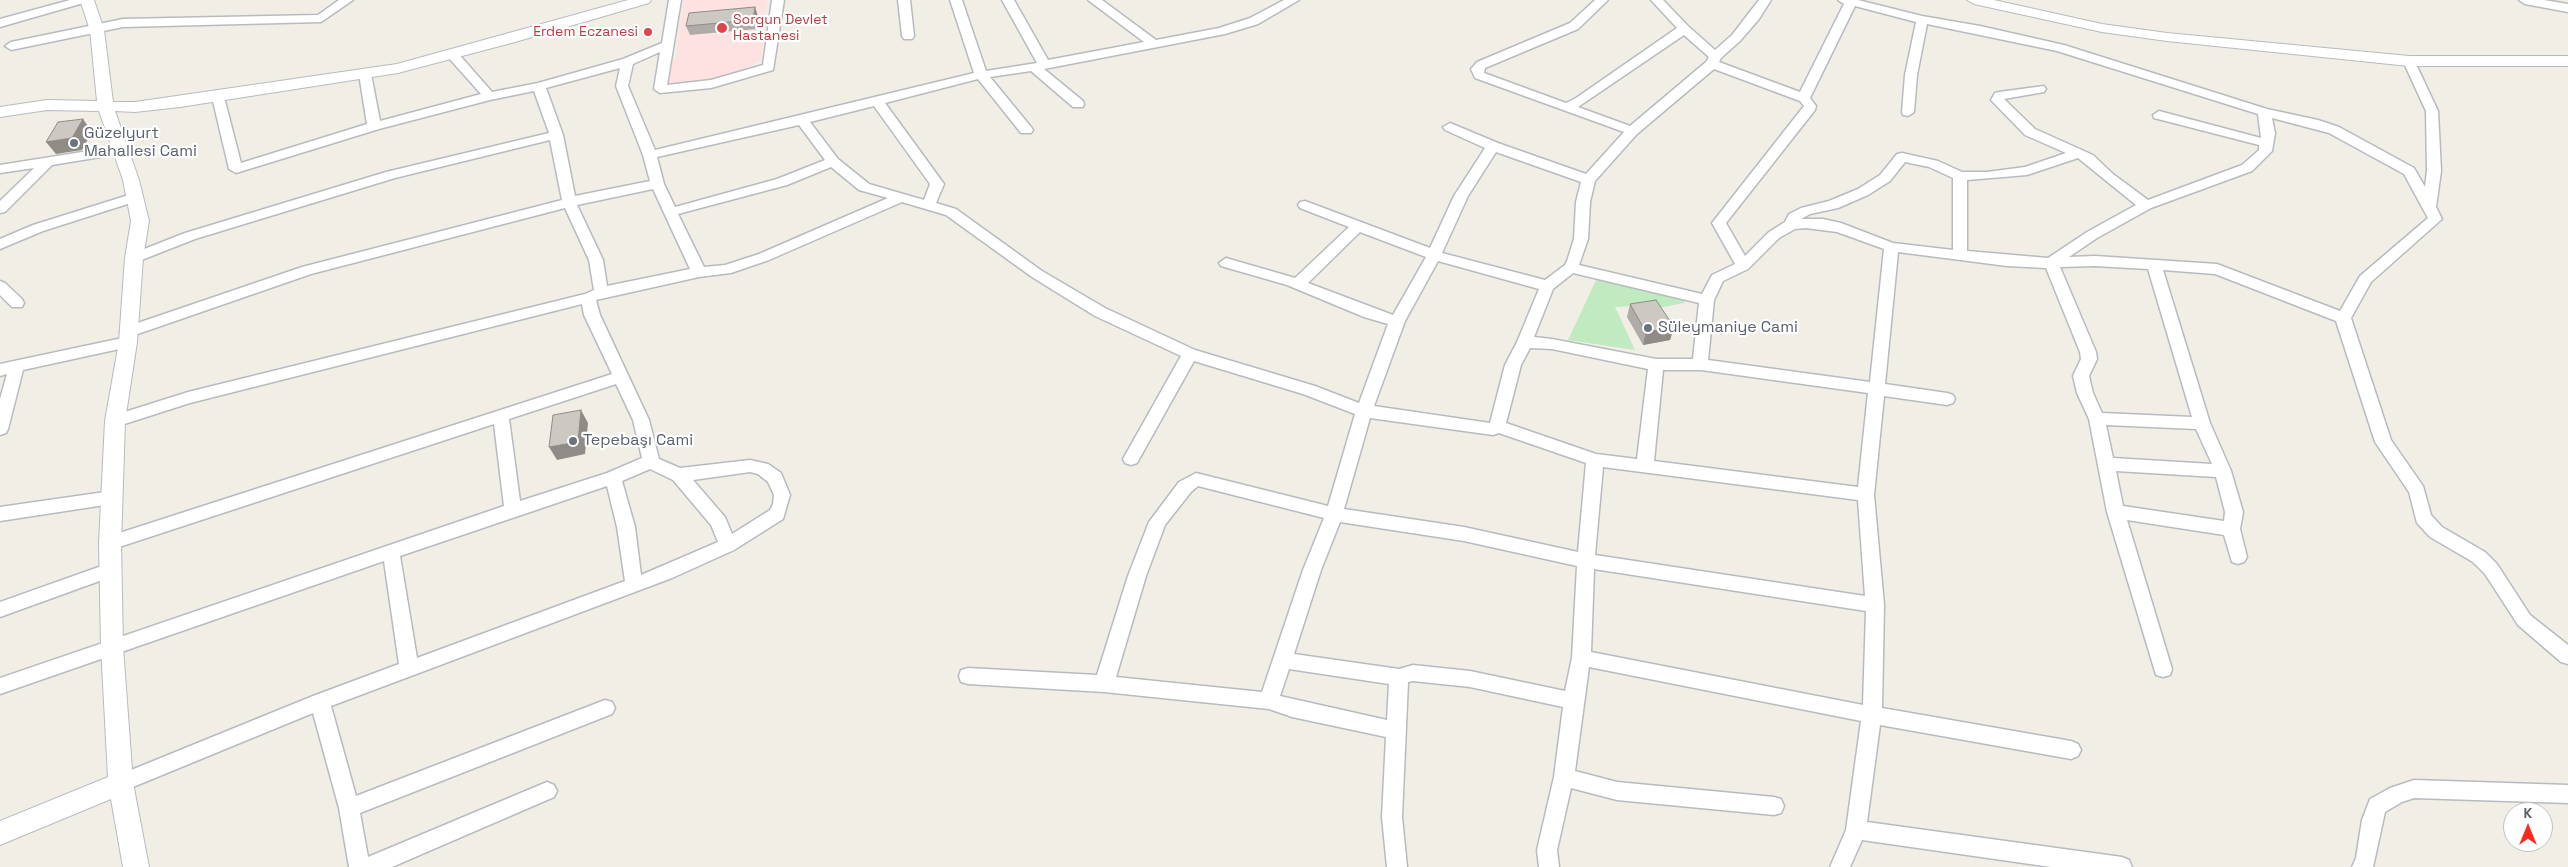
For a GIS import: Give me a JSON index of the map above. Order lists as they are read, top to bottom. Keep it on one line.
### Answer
{"places":["Sorgun Devlet Hastanesi","Erdem Eczanesi","Güzelyurt Mahallesi Cami","Süleymaniye Cami","Tepebaşı Cami"],"north":"top"}
